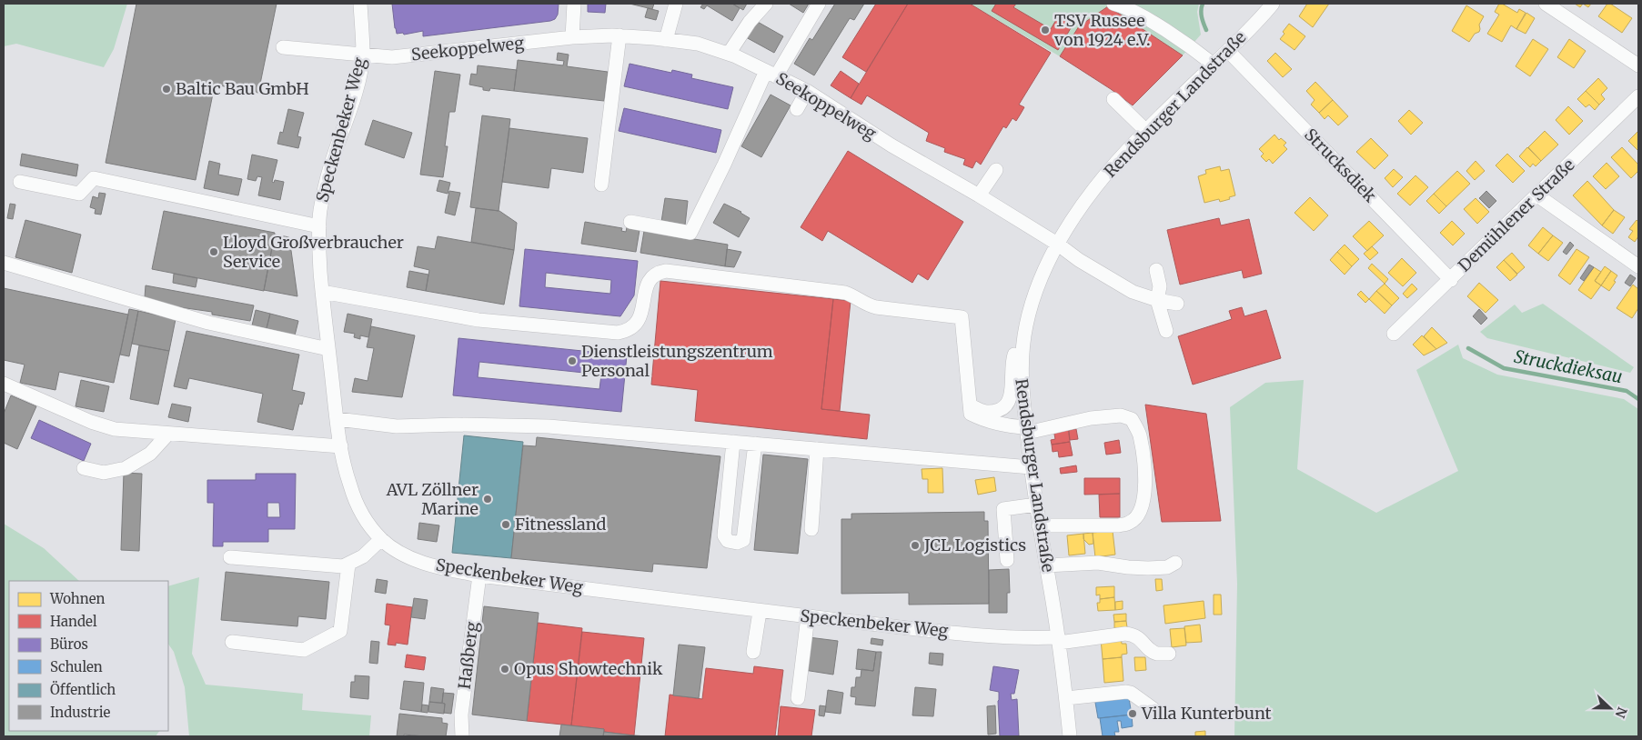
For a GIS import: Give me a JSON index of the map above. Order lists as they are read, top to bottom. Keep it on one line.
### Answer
{"streets":{"street":["Seekoppelweg","Rendsburger Landstraße","Speckenbeker Weg","Strucksdiek","Demühlener Straße","Haßberg"]},"crossings":[["Seekoppelweg","Rendsburger Landstraße"],["Seekoppelweg","Speckenbeker Weg"],["Rendsburger Landstraße","Speckenbeker Weg"],["Rendsburger Landstraße","Strucksdiek"],["Speckenbeker Weg","Haßberg"],["Strucksdiek","Demühlener Straße"]],"water":["Struckdieksau"],"places":["TSV Russee von 1924 e.V.","Baltic Bau GmbH","Lloyd Großverbraucher Service","Dienstleistungszentrum Personal","AVL Zöllner Marine","Fitnessland","JCL Logistics","Opus Showtechnik","Villa Kunterbunt"],"legend":["Wohnen","Handel","Büros","Schulen","Öffentlich","Industrie"],"north":"right"}
